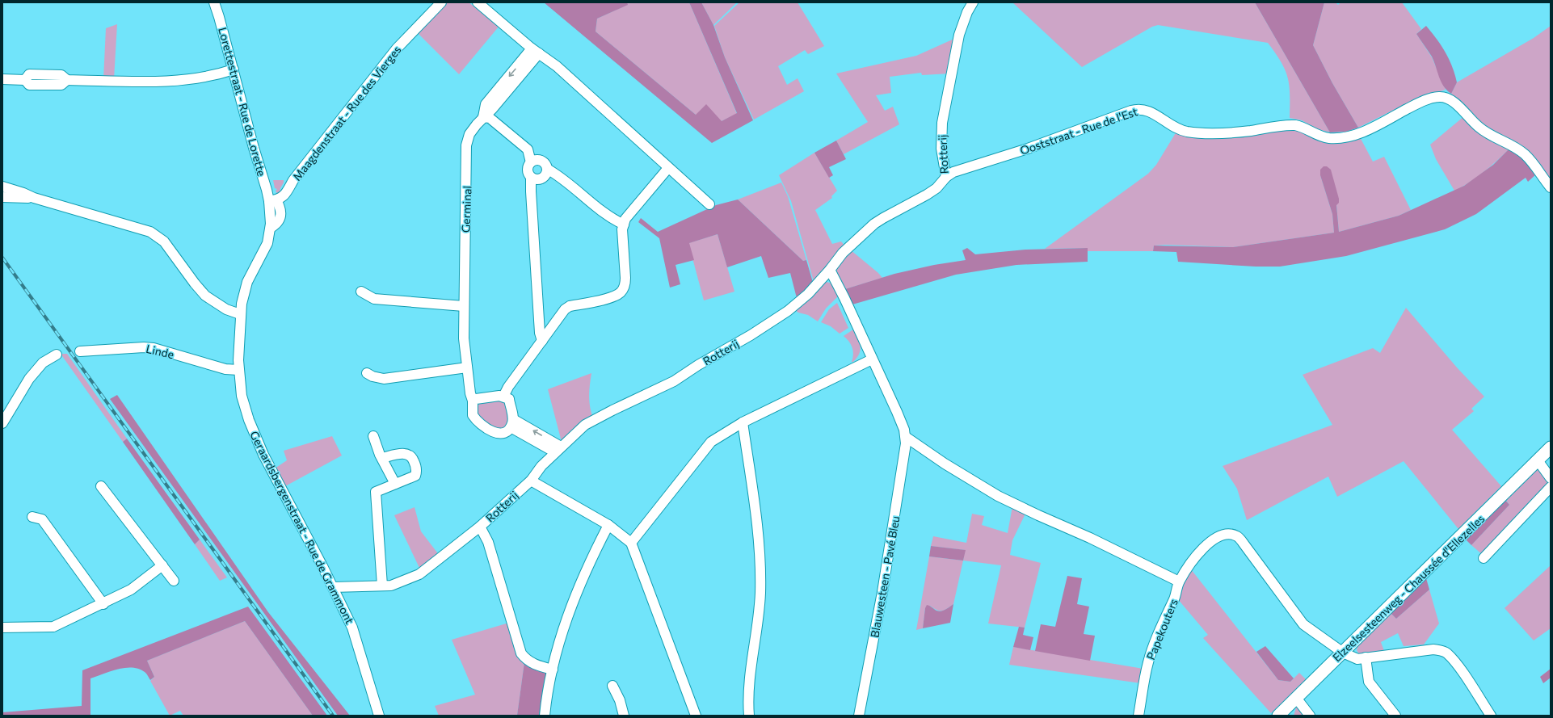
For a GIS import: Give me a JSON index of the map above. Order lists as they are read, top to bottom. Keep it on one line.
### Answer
{"streets":{"main road":["Elzeelsesteenweg - Chaussée d'Ellezelles"],"street":["Lorettestraat - Rue de Lorette","Maagdenstraat - Rue des Vierges","Ooststraat - Rue de l'Est","Rotterij","Germinal","Linde","Geraardsbergenstraat - Rue de Grammont","Blauwesteen - Pavé Bleu","Papekouters"]},"crossings":[["Lorettestraat - Rue de Lorette","Maagdenstraat - Rue des Vierges"],["Lorettestraat - Rue de Lorette","Geraardsbergenstraat - Rue de Grammont"],["Maagdenstraat - Rue des Vierges","Geraardsbergenstraat - Rue de Grammont"],["Ooststraat - Rue de l'Est","Rotterij"],["Rotterij","Geraardsbergenstraat - Rue de Grammont"],["Linde","Geraardsbergenstraat - Rue de Grammont"]]}
